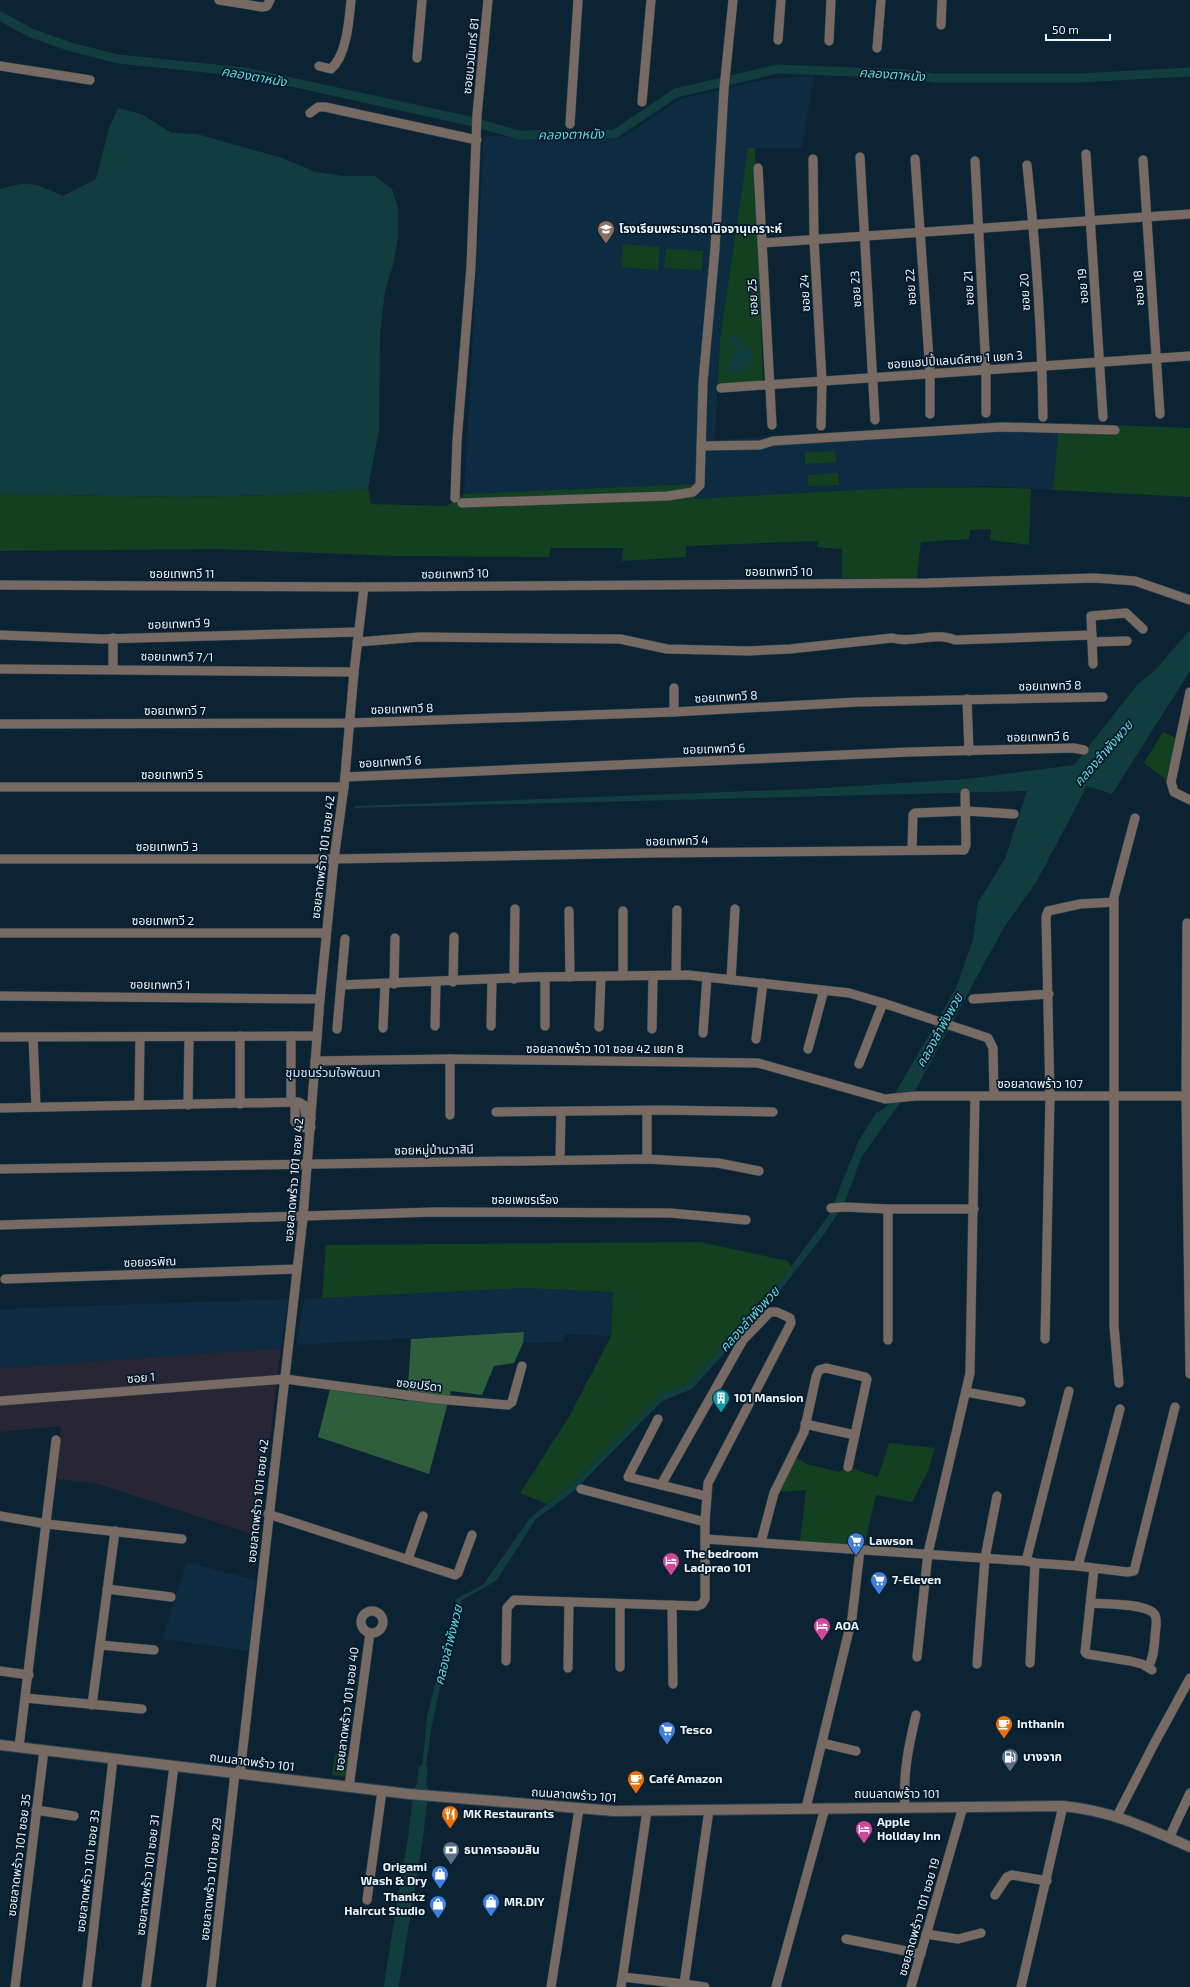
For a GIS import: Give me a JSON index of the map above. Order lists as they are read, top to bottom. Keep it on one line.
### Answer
{"streets":{"street":["ซอยนวมินทร์ 81","ซอย 19","ซอย 22","ซอย 21","ซอย 18","ซอย 23","ซอย 20","ซอย 24","ซอย 25","ซอยแฮปปี้แลนด์สาย 1 แยก 3","ซอยเทพทวี 10","ซอยเทพทวี 11","ซอยเทพทวี 9","ซอยเทพทวี 7/1","ซอยเทพทวี 8","ซอยเทพทวี 7","ซอยเทพทวี 6","ซอยเทพทวี 5","ซอยเทพทวี 4","ซอยเทพทวี 3","ซอยลาดพร้าว 101 ซอย 42","ซอยเทพทวี 2","ซอยเทพทวี 1","ซอยลาดพร้าว 101 ซอย 42 แยก 8","ซอยลาดพร้าว 107","ซอยหมู่บ้านวาสินี","ซอยเพชรเรือง","ซอยอรพิณ","ซอย 1","ซอยปรีดา","ซอยลาดพร้าว 101 ซอย 40","ถนนลาดพร้าว 101","ซอยลาดพร้าว 101 ซอย 35","ซอยลาดพร้าว 101 ซอย 33","ซอยลาดพร้าว 101 ซอย 31","ซอยลาดพร้าว 101 ซอย 29","ซอยลาดพร้าว 101 ซอย 19"]},"crossings":[["ซอย 19","ซอยแฮปปี้แลนด์สาย 1 แยก 3"],["ซอย 22","ซอยแฮปปี้แลนด์สาย 1 แยก 3"],["ซอย 21","ซอยแฮปปี้แลนด์สาย 1 แยก 3"],["ซอย 18","ซอยแฮปปี้แลนด์สาย 1 แยก 3"],["ซอย 23","ซอยแฮปปี้แลนด์สาย 1 แยก 3"],["ซอย 20","ซอยแฮปปี้แลนด์สาย 1 แยก 3"],["ซอย 24","ซอยแฮปปี้แลนด์สาย 1 แยก 3"],["ซอย 25","ซอยแฮปปี้แลนด์สาย 1 แยก 3"],["ซอยเทพทวี 10","ซอยเทพทวี 11"],["ซอยเทพทวี 10","ซอยลาดพร้าว 101 ซอย 42"],["ซอยเทพทวี 11","ซอยลาดพร้าว 101 ซอย 42"],["ซอยเทพทวี 9","ซอยลาดพร้าว 101 ซอย 42"],["ซอยเทพทวี 7/1","ซอยลาดพร้าว 101 ซอย 42"],["ซอยเทพทวี 8","ซอยเทพทวี 7"],["ซอยเทพทวี 8","ซอยลาดพร้าว 101 ซอย 42"],["ซอยเทพทวี 7","ซอยลาดพร้าว 101 ซอย 42"],["ซอยเทพทวี 6","ซอยลาดพร้าว 101 ซอย 42"],["ซอยเทพทวี 5","ซอยลาดพร้าว 101 ซอย 42"],["ซอยเทพทวี 4","ซอยเทพทวี 3"],["ซอยเทพทวี 4","ซอยลาดพร้าว 101 ซอย 42"],["ซอยเทพทวี 3","ซอยลาดพร้าว 101 ซอย 42"],["ซอยลาดพร้าว 101 ซอย 42","ซอยเทพทวี 2"],["ซอยลาดพร้าว 101 ซอย 42","ซอยเทพทวี 1"],["ซอยลาดพร้าว 101 ซอย 42","ซอยลาดพร้าว 101 ซอย 42 แยก 8"],["ซอยลาดพร้าว 101 ซอย 42","ซอยหมู่บ้านวาสินี"],["ซอยลาดพร้าว 101 ซอย 42","ซอยเพชรเรือง"],["ซอยลาดพร้าว 101 ซอย 42","ซอยอรพิณ"],["ซอยลาดพร้าว 101 ซอย 42","ซอย 1"],["ซอยลาดพร้าว 101 ซอย 42","ซอยปรีดา"],["ซอยลาดพร้าว 101 ซอย 42","ถนนลาดพร้าว 101"],["ซอยลาดพร้าว 101 ซอย 42","ซอยลาดพร้าว 101 ซอย 29"],["ซอยลาดพร้าว 101 ซอย 42 แยก 8","ซอยลาดพร้าว 107"],["ซอย 1","ซอยปรีดา"],["ซอยลาดพร้าว 101 ซอย 40","ถนนลาดพร้าว 101"],["ถนนลาดพร้าว 101","ซอยลาดพร้าว 101 ซอย 35"],["ถนนลาดพร้าว 101","ซอยลาดพร้าว 101 ซอย 33"],["ถนนลาดพร้าว 101","ซอยลาดพร้าว 101 ซอย 31"],["ถนนลาดพร้าว 101","ซอยลาดพร้าว 101 ซอย 29"],["ถนนลาดพร้าว 101","ซอยลาดพร้าว 101 ซอย 19"]],"districts":["ชุมชนร่วมใจพัฒนา"],"water":["คลองตาหนัง","คลองลำพังพวย"],"places":{"school or university":["โรงเรียนพระมารดานิจจานุเคราะห์"],"building":["101 Mansion"],"supermarket":["Lawson","7-Eleven","Tesco"],"hotel":["The bedroom Ladprao 101","AOA","Apple Holiday Inn"],"cafe":["Inthanin","Café Amazon"],"fuel station":["บางจาก"],"restaurant":["MK Restaurants"],"bank":["ธนาคารออมสิน"],"shop":["Origami Wash & Dry","MR.DIY","Thankz Haircut Studio"]},"scale_bar":"50 m"}
